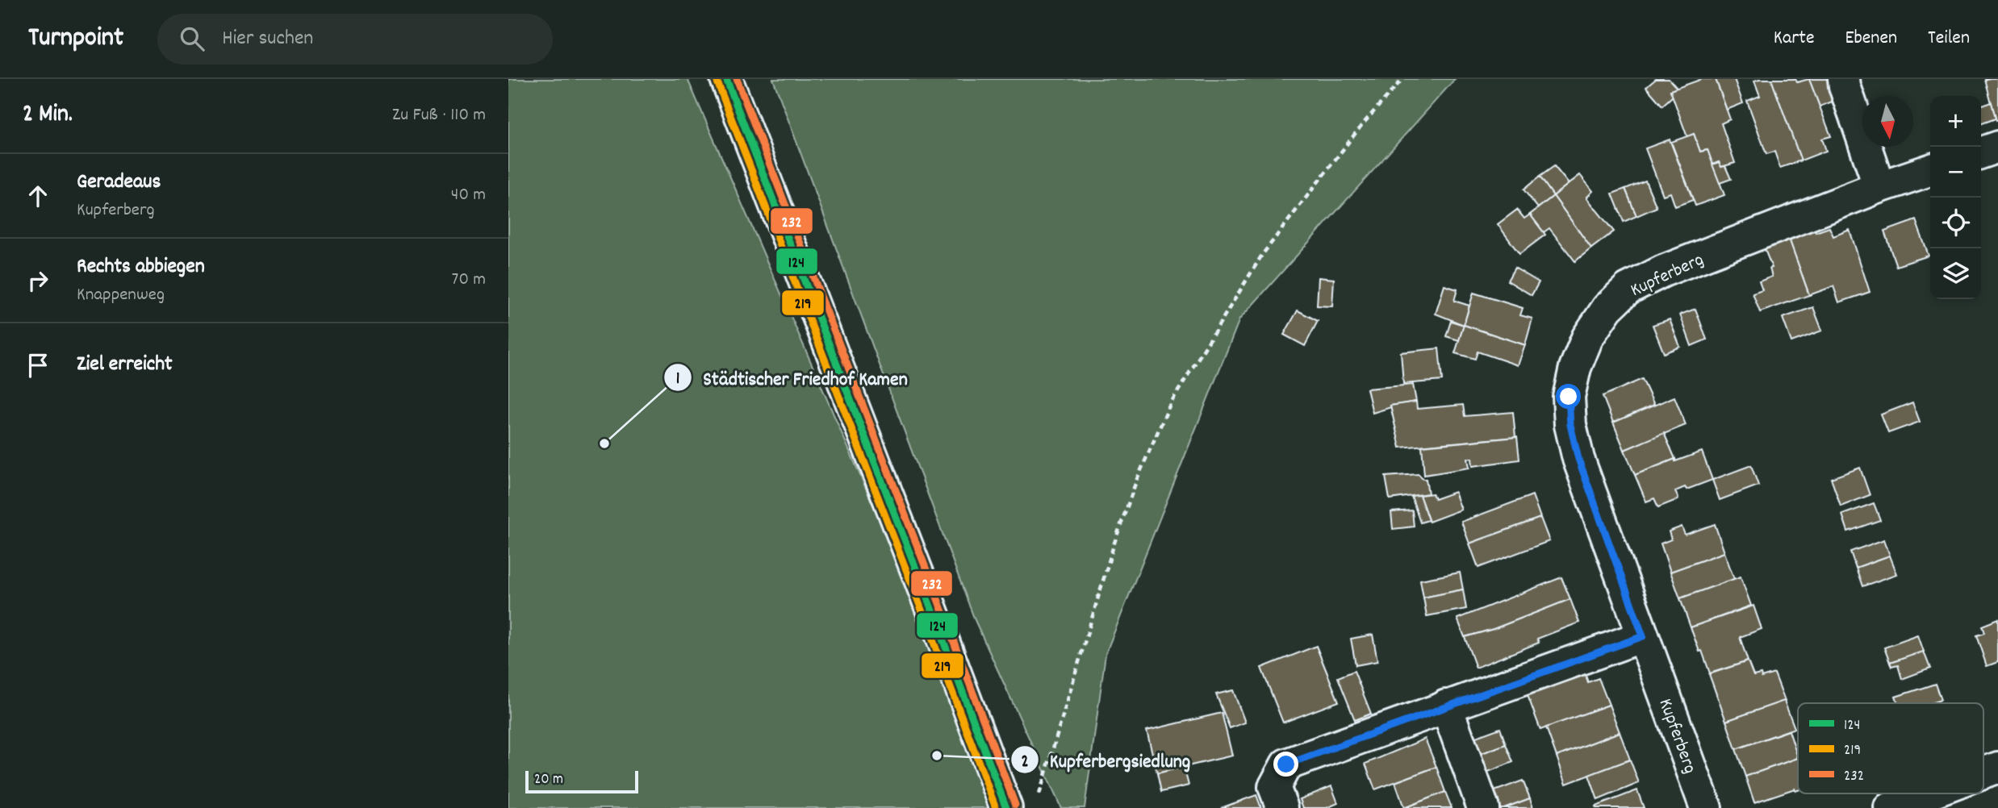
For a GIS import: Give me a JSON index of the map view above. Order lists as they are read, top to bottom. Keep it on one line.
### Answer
{"streets":{"street":["Kupferberg"]},"places":["Städtischer Friedhof Kamen","Kupferbergsiedlung"],"lines":["transit line 124","transit line 232","transit line 219"],"legend":["124","219","232"],"scale_bar":"20 m","north":"bottom","page":{"header":"Turnpoint","search":"Hier suchen","nav":["Karte","Ebenen","Teilen"],"heading":["2 Min.","Zu Fuß · 110 m"],"map_buttons":["+","−"],"list":[["Geradeaus","Kupferberg","40 m"],["Rechts abbiegen","Knappenweg","70 m"],"Ziel erreicht"],"scale":"20 m"}}
